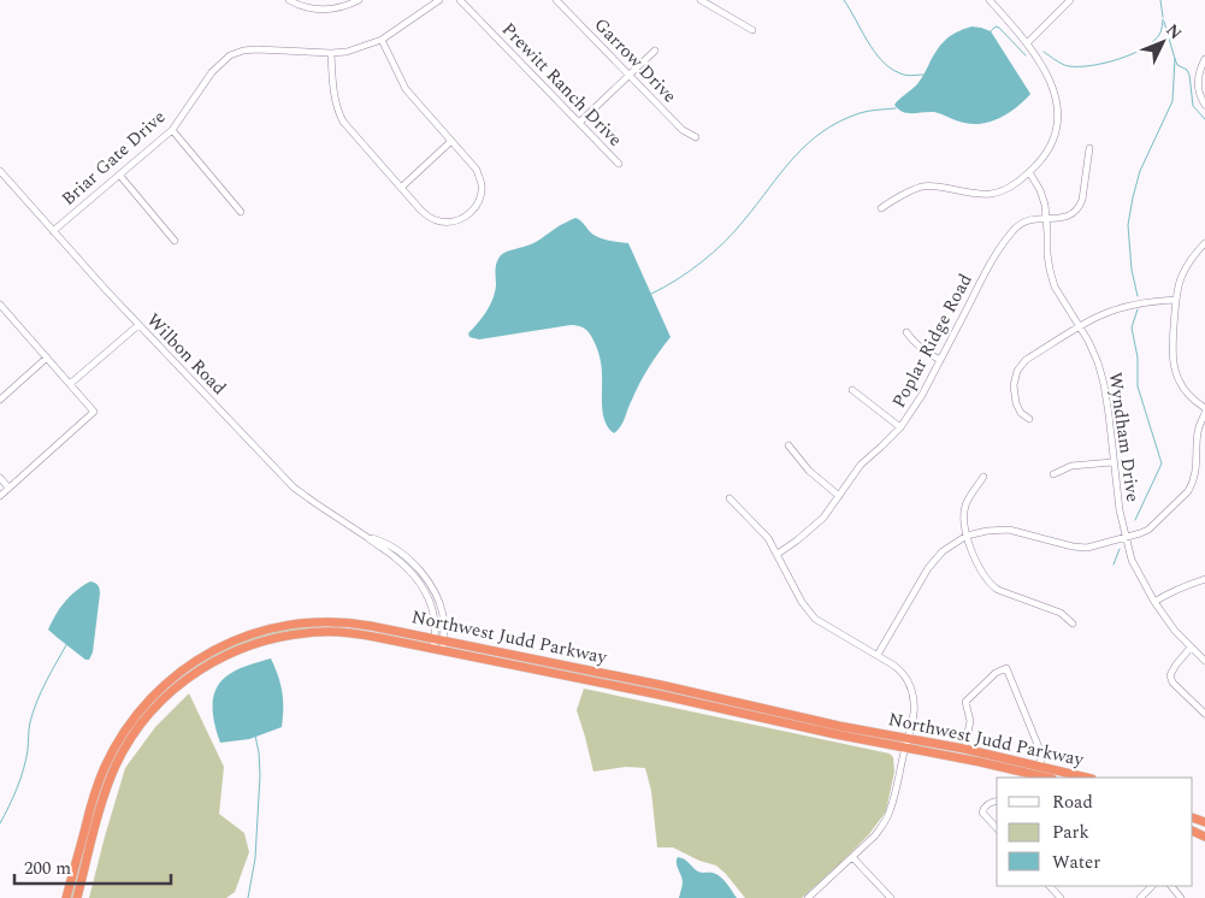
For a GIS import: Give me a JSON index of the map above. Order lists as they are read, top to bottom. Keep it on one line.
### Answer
{"streets":{"highway":["Northwest Judd Parkway"],"street":["Garrow Drive","Prewitt Ranch Drive","Briar Gate Drive","Poplar Ridge Road","Wilbon Road","Wyndham Drive"]},"crossings":[["Briar Gate Drive","Wilbon Road"],["Poplar Ridge Road","Wyndham Drive"],["Wilbon Road","Northwest Judd Parkway"]],"legend":["Road","Park","Water"],"scale_bar":"200 m","north":"top right"}
